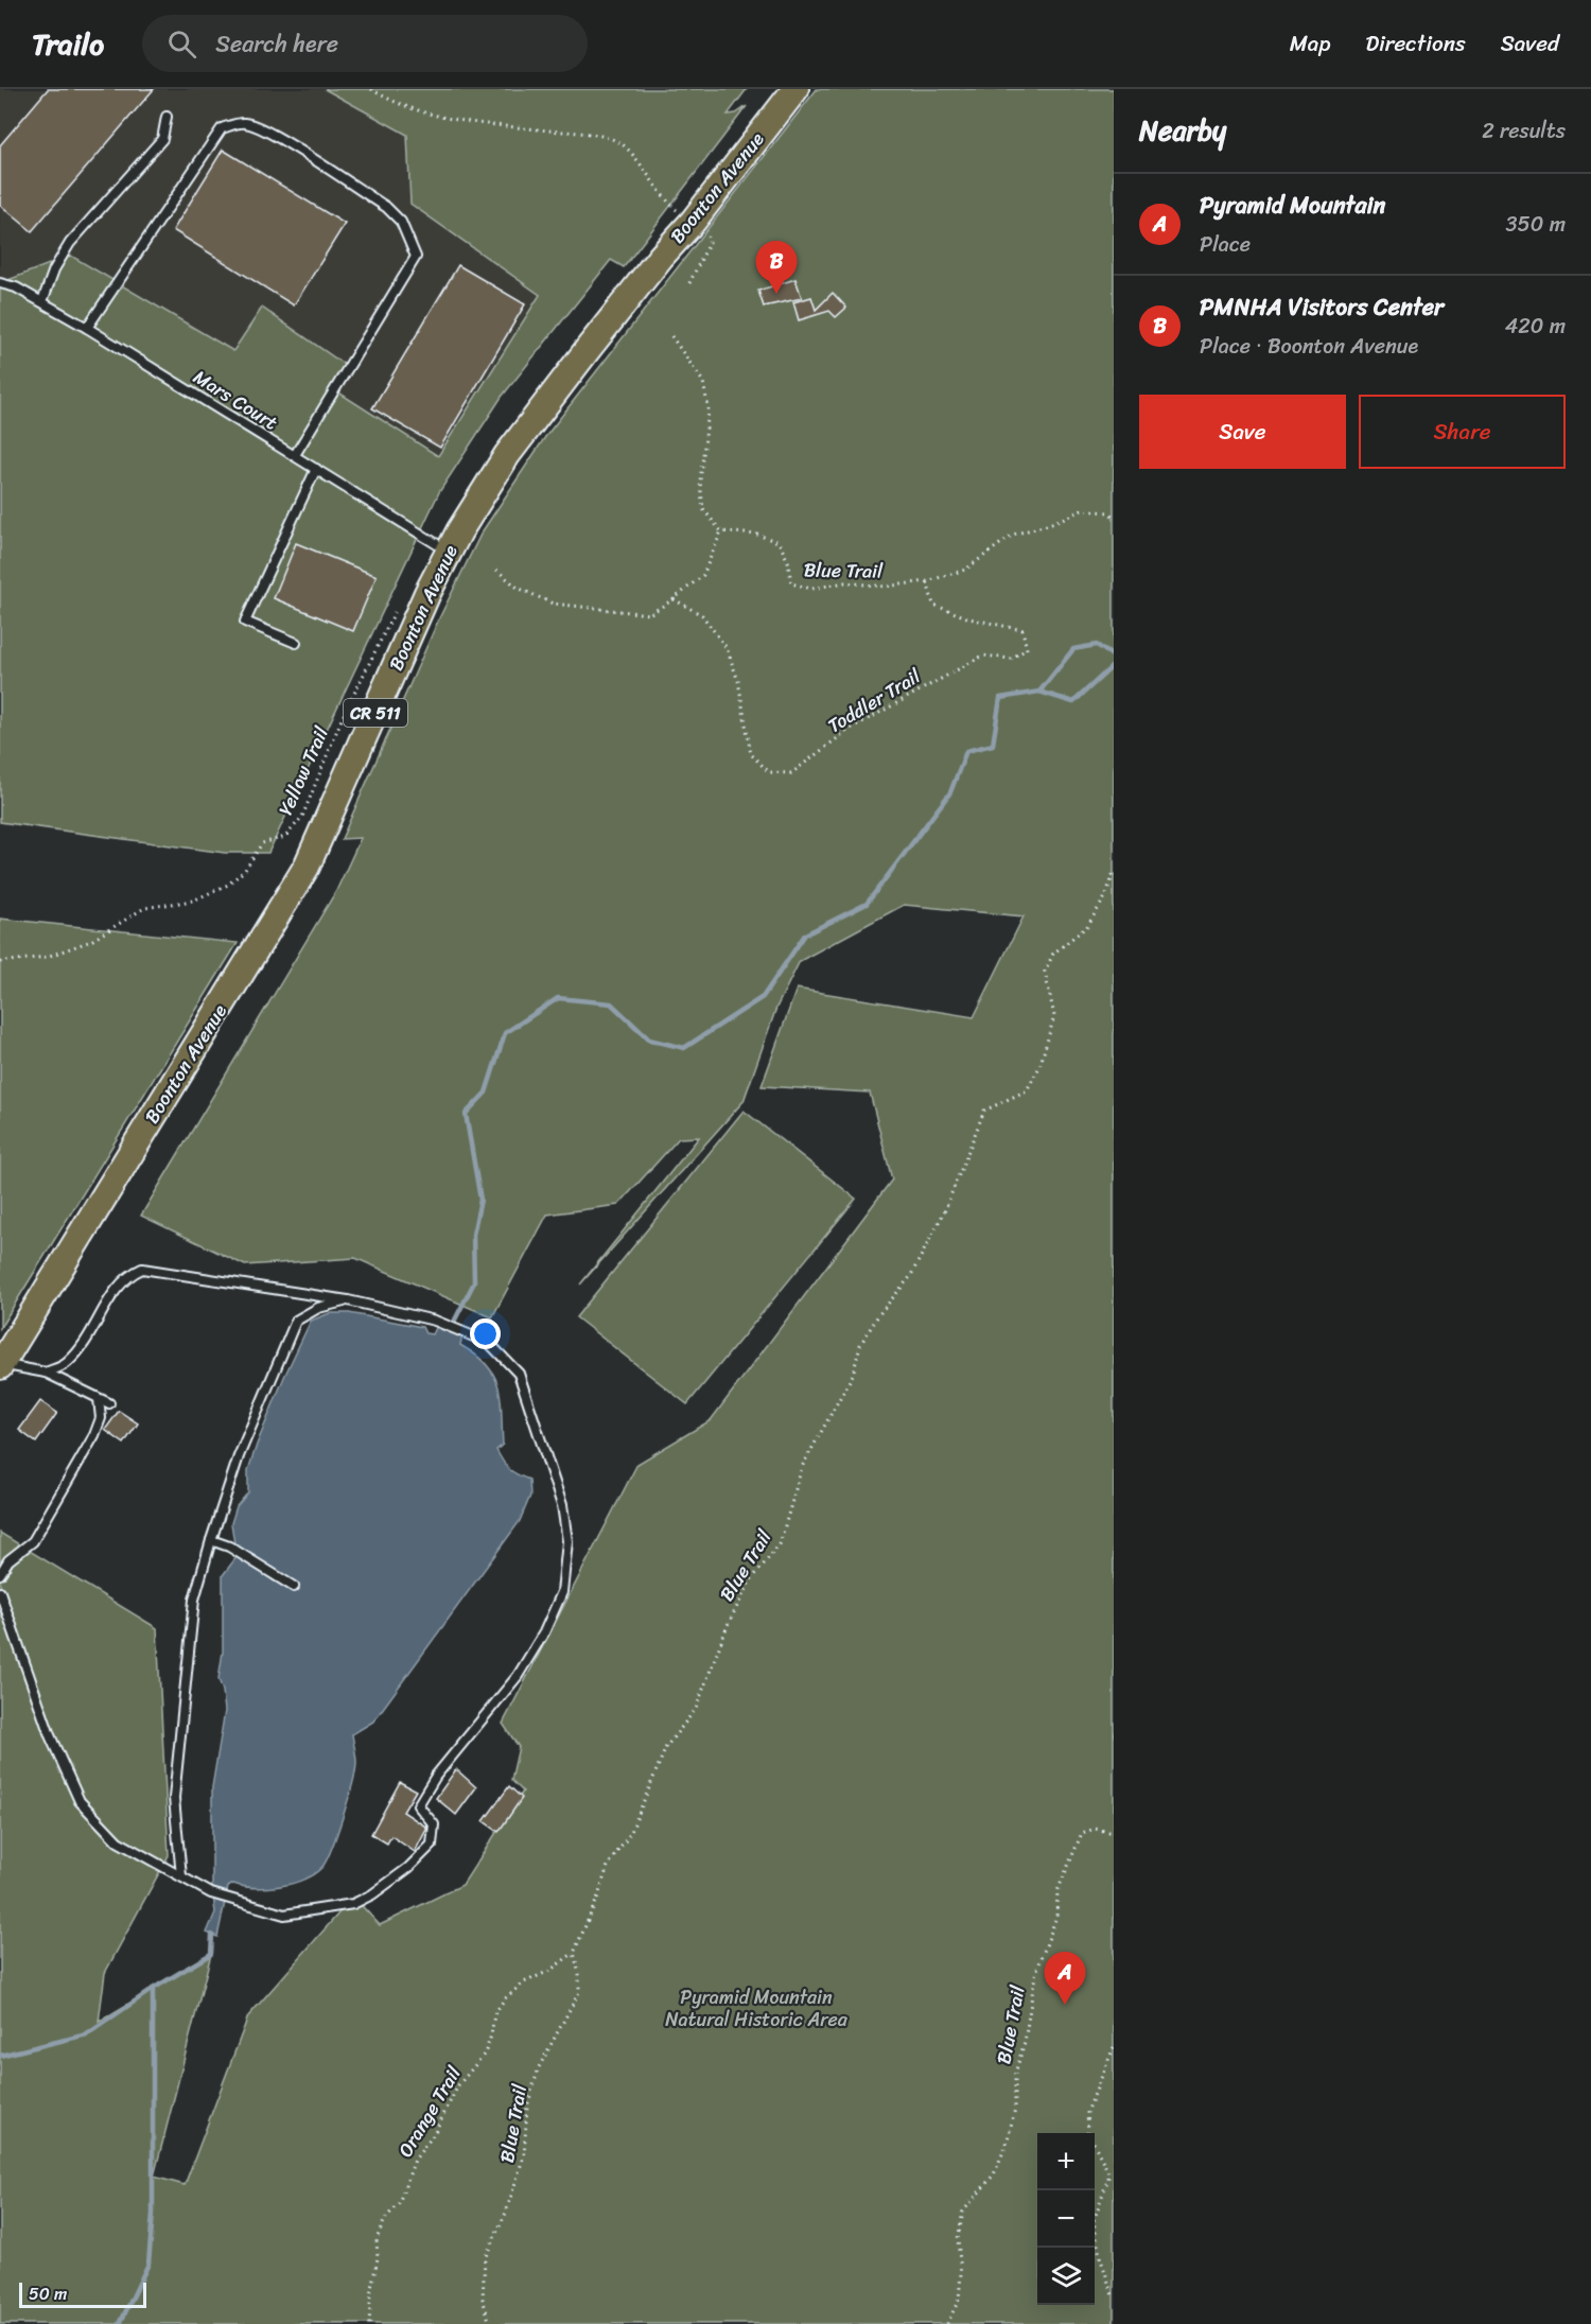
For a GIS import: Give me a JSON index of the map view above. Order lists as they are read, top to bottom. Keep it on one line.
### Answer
{"streets":{"main road":["Boonton Avenue","CR 511"],"lane":["Mars Court"],"path":["Blue Trail","Toddler Trail","Yellow Trail","Orange Trail"]},"crossings":[["Boonton Avenue","Mars Court"],["Blue Trail","Toddler Trail"],["Blue Trail","Orange Trail"]],"parks":["Pyramid Mountain Natural Historic Area"],"scale_bar":"50 m","page":{"header":"Trailo","search":"Search here","nav":["Map","Directions","Saved"],"heading":["Nearby","2 results"],"list":[{"mark":"A","name":"Pyramid Mountain","note":"Place","value":"350 m"},{"mark":"B","name":"PMNHA Visitors Center","note":"Place · Boonton Avenue","value":"420 m"}],"pins":["B","A"],"buttons":["Save","Share"],"map_buttons":["+","−"],"scale":"50 m"}}
